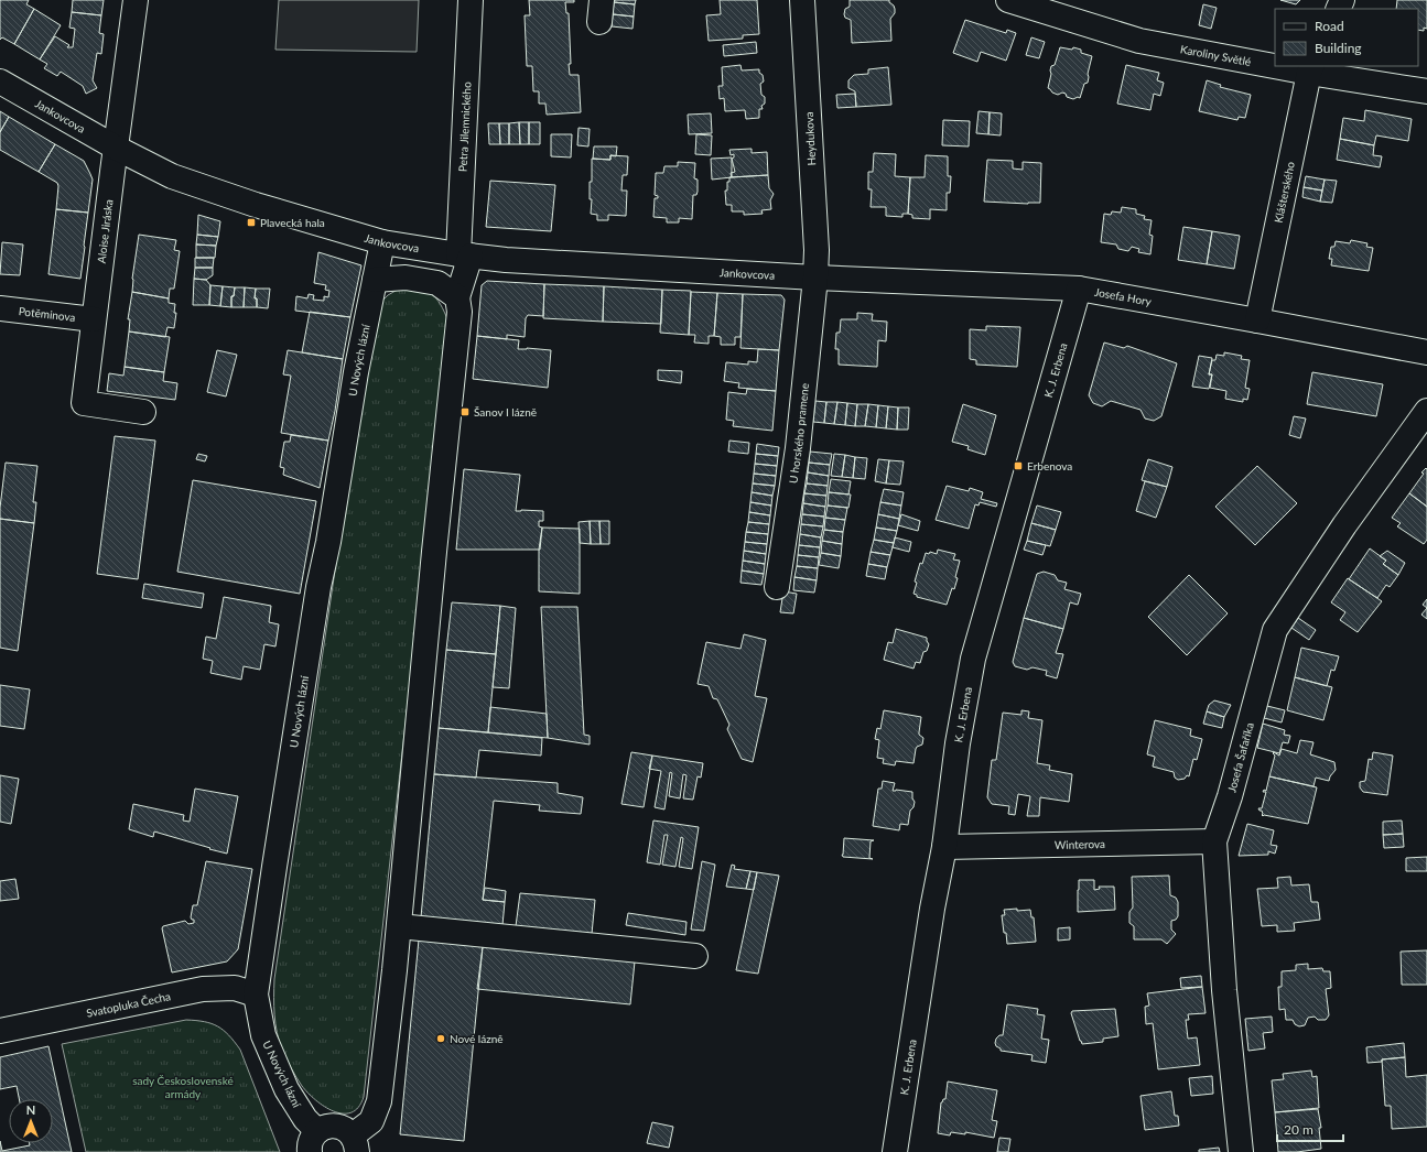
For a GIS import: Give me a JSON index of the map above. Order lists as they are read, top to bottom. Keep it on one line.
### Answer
{"streets":{"street":["Karoliny Světlé","Jankovcova","Petra Jilemnického","Heydukova","Klášterského","Aloise Jiráska","Josefa Hory","Potěminova","U Nových lázní","K. J. Erbena","U horského pramene","Josefa Šafaříka","Winterova","Svatopluka Čecha"]},"crossings":[["Karoliny Světlé","Klášterského"],["Jankovcova","Petra Jilemnického"],["Jankovcova","Heydukova"],["Jankovcova","Aloise Jiráska"],["Jankovcova","Josefa Hory"],["Jankovcova","U Nových lázní"],["Jankovcova","U horského pramene"],["Petra Jilemnického","U Nových lázní"],["Heydukova","Josefa Hory"],["Heydukova","U horského pramene"],["Klášterského","Josefa Hory"],["Aloise Jiráska","Potěminova"],["Josefa Hory","K. J. Erbena"],["Josefa Hory","U horského pramene"],["U Nových lázní","Svatopluka Čecha"],["K. J. Erbena","Winterova"],["Josefa Šafaříka","Winterova"]],"parks":["sady Československé armády"],"places":{"transit":["Plavecká hala","Šanov I lázně","Erbenova"],"other":["Nové lázně"]},"legend":["Road","Building"],"scale_bar":"20 m","north":"top"}
